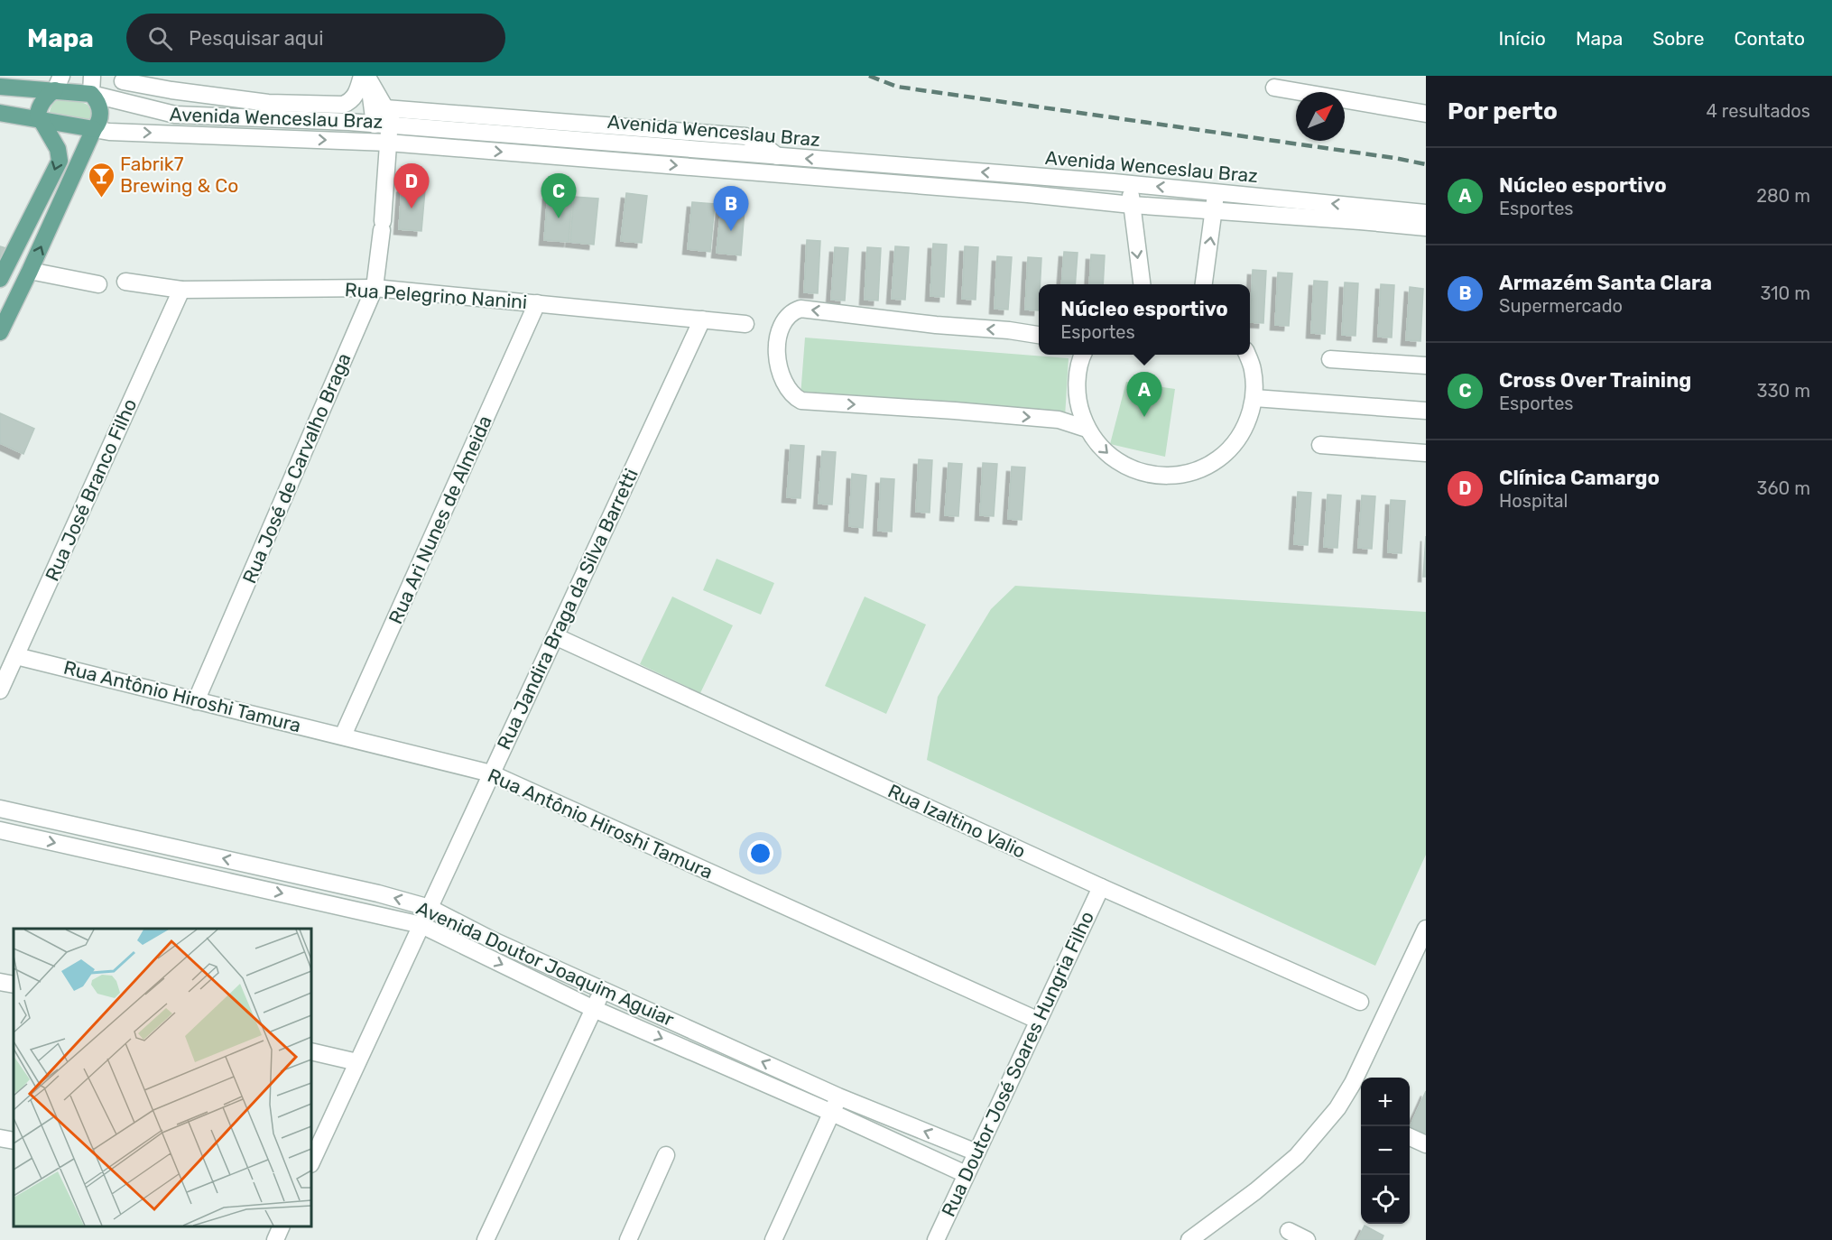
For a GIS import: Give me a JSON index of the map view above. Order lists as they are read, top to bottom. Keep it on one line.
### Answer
{"streets":{"main road":["Avenida Wenceslau Braz"],"street":["Rua Pelegrino Nanini","Rua José de Carvalho Braga","Rua José Branco Filho","Rua Ari Nunes de Almeida","Rua Jandira Braga da Silva Barretti","Rua Antônio Hiroshi Tamura","Rua Izaltino Valio","Avenida Doutor Joaquim Aguiar","Rua Doutor José Soares Hungria Filho"]},"crossings":[["Avenida Wenceslau Braz","Rua José de Carvalho Braga"],["Rua Pelegrino Nanini","Rua José de Carvalho Braga"],["Rua Pelegrino Nanini","Rua José Branco Filho"],["Rua Pelegrino Nanini","Rua Ari Nunes de Almeida"],["Rua Pelegrino Nanini","Rua Jandira Braga da Silva Barretti"],["Rua José de Carvalho Braga","Rua Antônio Hiroshi Tamura"],["Rua José Branco Filho","Rua Antônio Hiroshi Tamura"],["Rua Ari Nunes de Almeida","Rua Antônio Hiroshi Tamura"],["Rua Jandira Braga da Silva Barretti","Rua Antônio Hiroshi Tamura"],["Rua Jandira Braga da Silva Barretti","Rua Izaltino Valio"],["Rua Jandira Braga da Silva Barretti","Avenida Doutor Joaquim Aguiar"],["Rua Antônio Hiroshi Tamura","Rua Doutor José Soares Hungria Filho"],["Rua Izaltino Valio","Rua Doutor José Soares Hungria Filho"],["Avenida Doutor Joaquim Aguiar","Rua Doutor José Soares Hungria Filho"]],"places":{"bar":["Fabrik7 Brewing & Co"]},"north":"top right","page":{"header":"Mapa","search":"Pesquisar aqui","nav":["Início","Mapa","Sobre","Contato"],"heading":["Por perto","4 resultados"],"list":[{"mark":"A","name":"Núcleo esportivo","note":"Esportes","value":"280 m"},{"mark":"B","name":"Armazém Santa Clara","note":"Supermercado","value":"310 m"},{"mark":"C","name":"Cross Over Training","note":"Esportes","value":"330 m"},{"mark":"D","name":"Clínica Camargo","note":"Hospital","value":"360 m"}],"pins":["D","C","B","A"],"popup":["Núcleo esportivo","Esportes"],"map_buttons":["+","−"]}}
